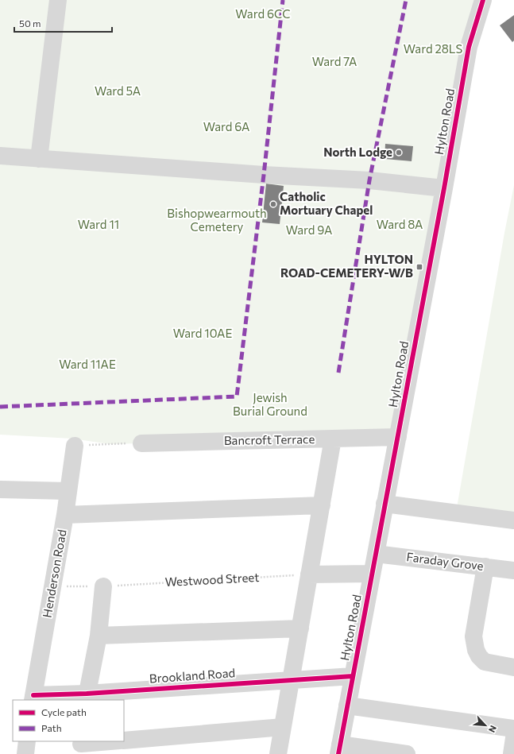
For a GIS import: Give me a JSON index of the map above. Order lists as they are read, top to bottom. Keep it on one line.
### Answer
{"streets":{"street":["Hylton Road","Bancroft Terrace","Faraday Grove","Henderson Road","Brookland Road"],"path":["Westwood Street"]},"crossings":[["Hylton Road","Bancroft Terrace"],["Hylton Road","Faraday Grove"],["Hylton Road","Brookland Road"],["Henderson Road","Westwood Street"],["Henderson Road","Brookland Road"]],"parks":["Ward 6CC","Ward 28LS","Ward 7A","Ward 5A","Ward 6A","Bishopwearmouth Cemetery","Ward 11","Ward 8A","Ward 9A","Ward 10AE","Ward 11AE","Jewish Burial Ground"],"places":{"other":["North Lodge","Catholic Mortuary Chapel"],"transit":["HYLTON ROAD-CEMETERY-W/B"]},"legend":["Cycle path","Path"],"scale_bar":"50 m","north":"bottom right"}
